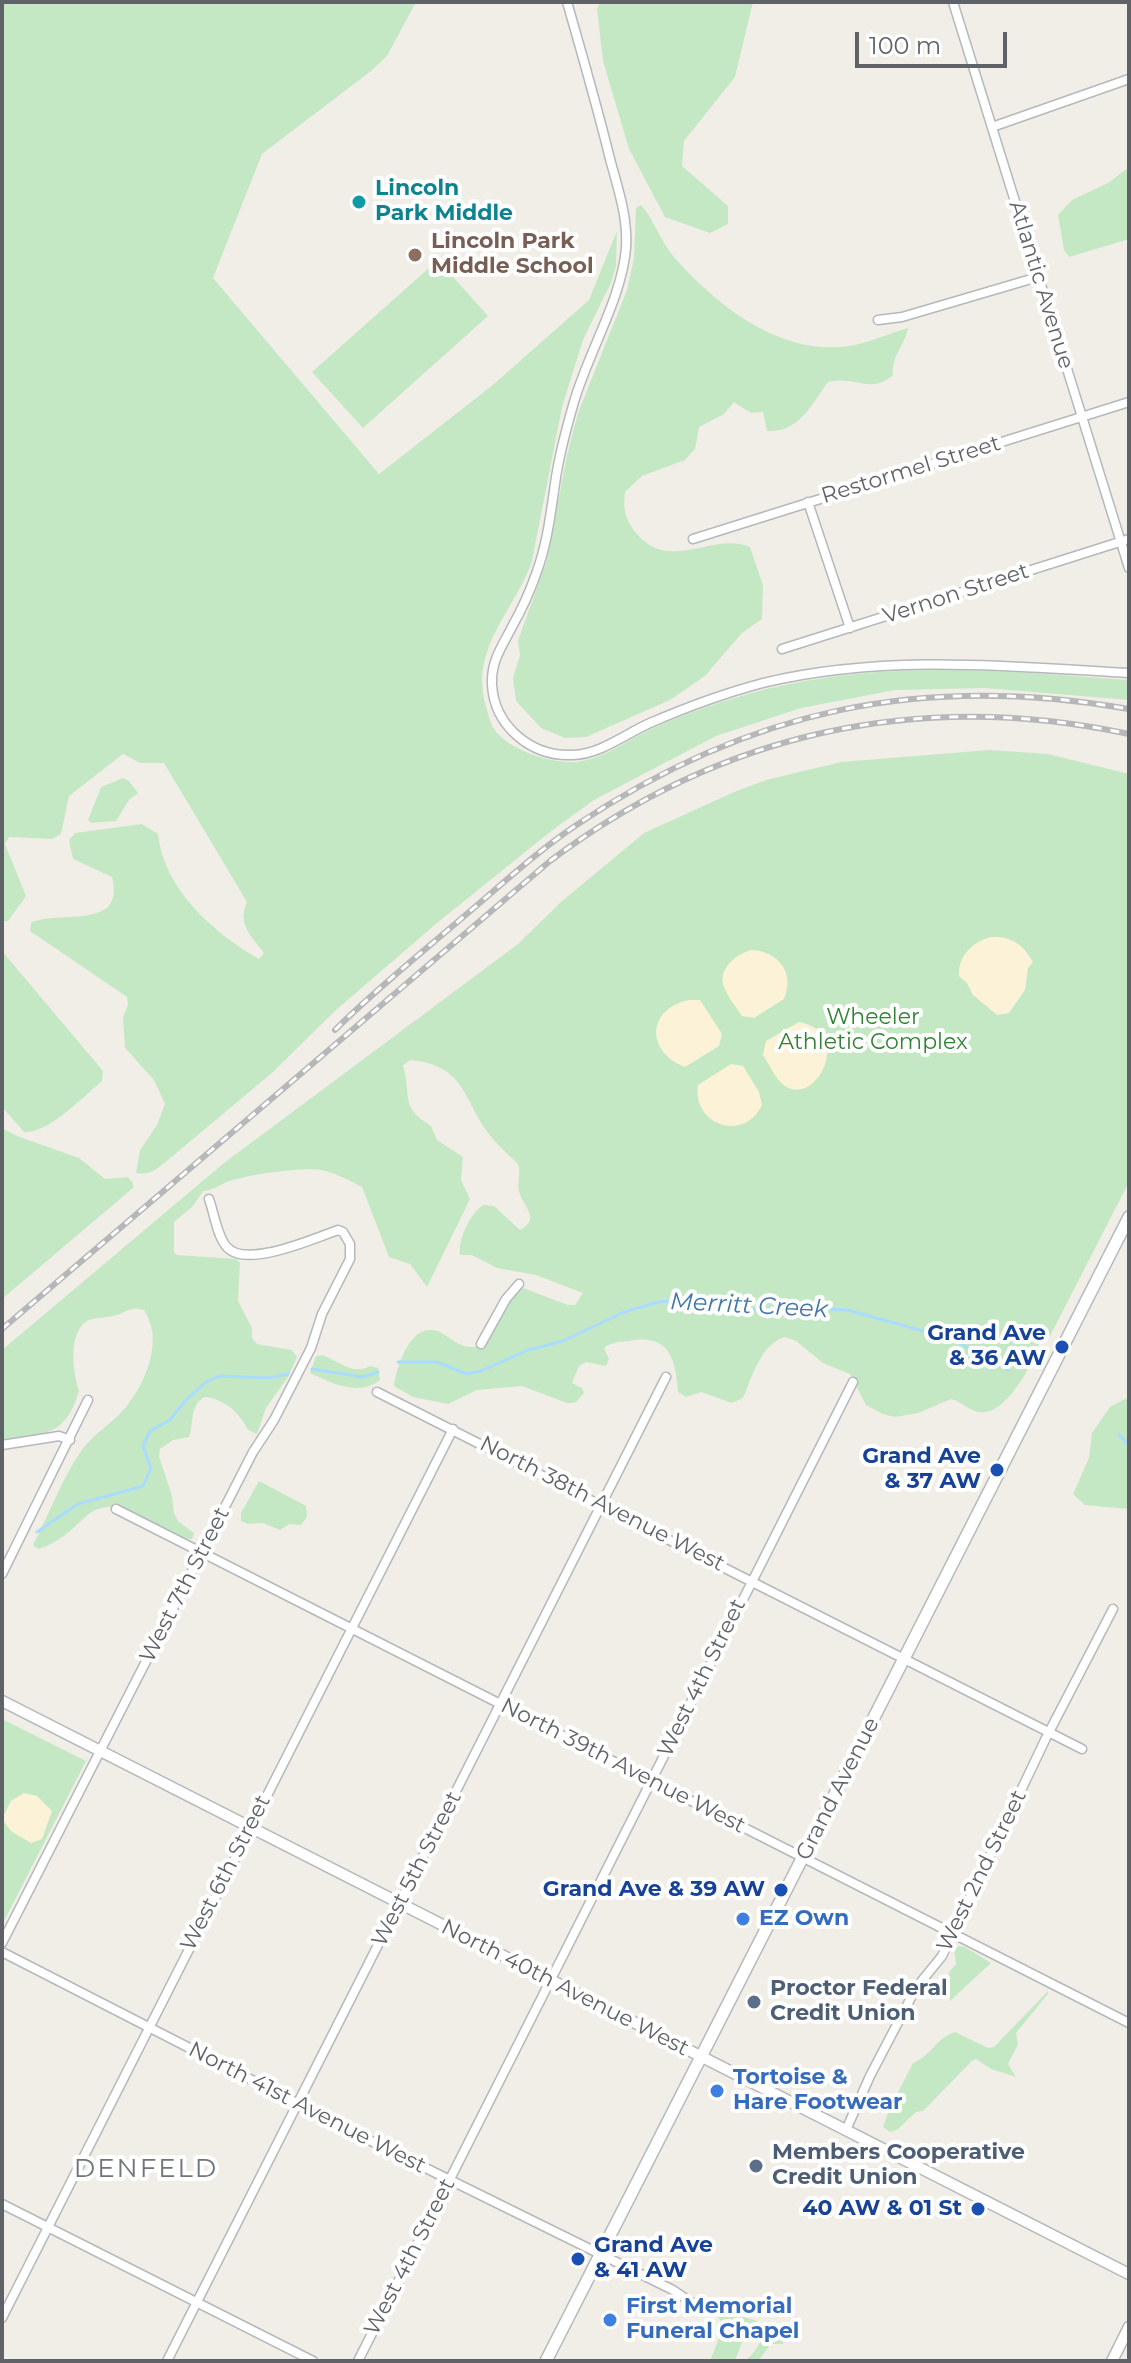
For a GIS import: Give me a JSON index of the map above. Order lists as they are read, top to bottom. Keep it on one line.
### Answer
{"streets":{"main road":["Grand Avenue"],"street":["Atlantic Avenue","Restormel Street","Vernon Street","North 38th Avenue West","West 7th Street","West 4th Street","North 39th Avenue West","West 5th Street","West 2nd Street","West 6th Street","North 40th Avenue West","North 41st Avenue West"]},"crossings":[["Atlantic Avenue","Restormel Street"],["Atlantic Avenue","Vernon Street"],["North 38th Avenue West","West 4th Street"],["North 38th Avenue West","Grand Avenue"],["North 38th Avenue West","West 5th Street"],["North 38th Avenue West","West 2nd Street"],["North 38th Avenue West","West 6th Street"],["West 7th Street","North 39th Avenue West"],["West 7th Street","North 40th Avenue West"],["West 4th Street","North 39th Avenue West"],["West 4th Street","North 40th Avenue West"],["West 4th Street","North 41st Avenue West"],["North 39th Avenue West","Grand Avenue"],["North 39th Avenue West","West 5th Street"],["North 39th Avenue West","West 2nd Street"],["North 39th Avenue West","West 6th Street"],["Grand Avenue","North 40th Avenue West"],["Grand Avenue","North 41st Avenue West"],["West 5th Street","North 40th Avenue West"],["West 5th Street","North 41st Avenue West"],["West 2nd Street","North 40th Avenue West"],["West 6th Street","North 40th Avenue West"],["West 6th Street","North 41st Avenue West"]],"districts":["DENFELD"],"water":["Merritt Creek"],"parks":["Wheeler Athletic Complex"],"places":["Lincoln Park Middle","Lincoln Park Middle School","Grand Ave & 36 AW","Grand Ave & 37 AW","Grand Ave & 39 AW","EZ Own","Proctor Federal Credit Union","Tortoise & Hare Footwear","Members Cooperative Credit Union","40 AW & 01 St","Grand Ave & 41 AW","First Memorial Funeral Chapel"],"scale_bar":"100 m"}
